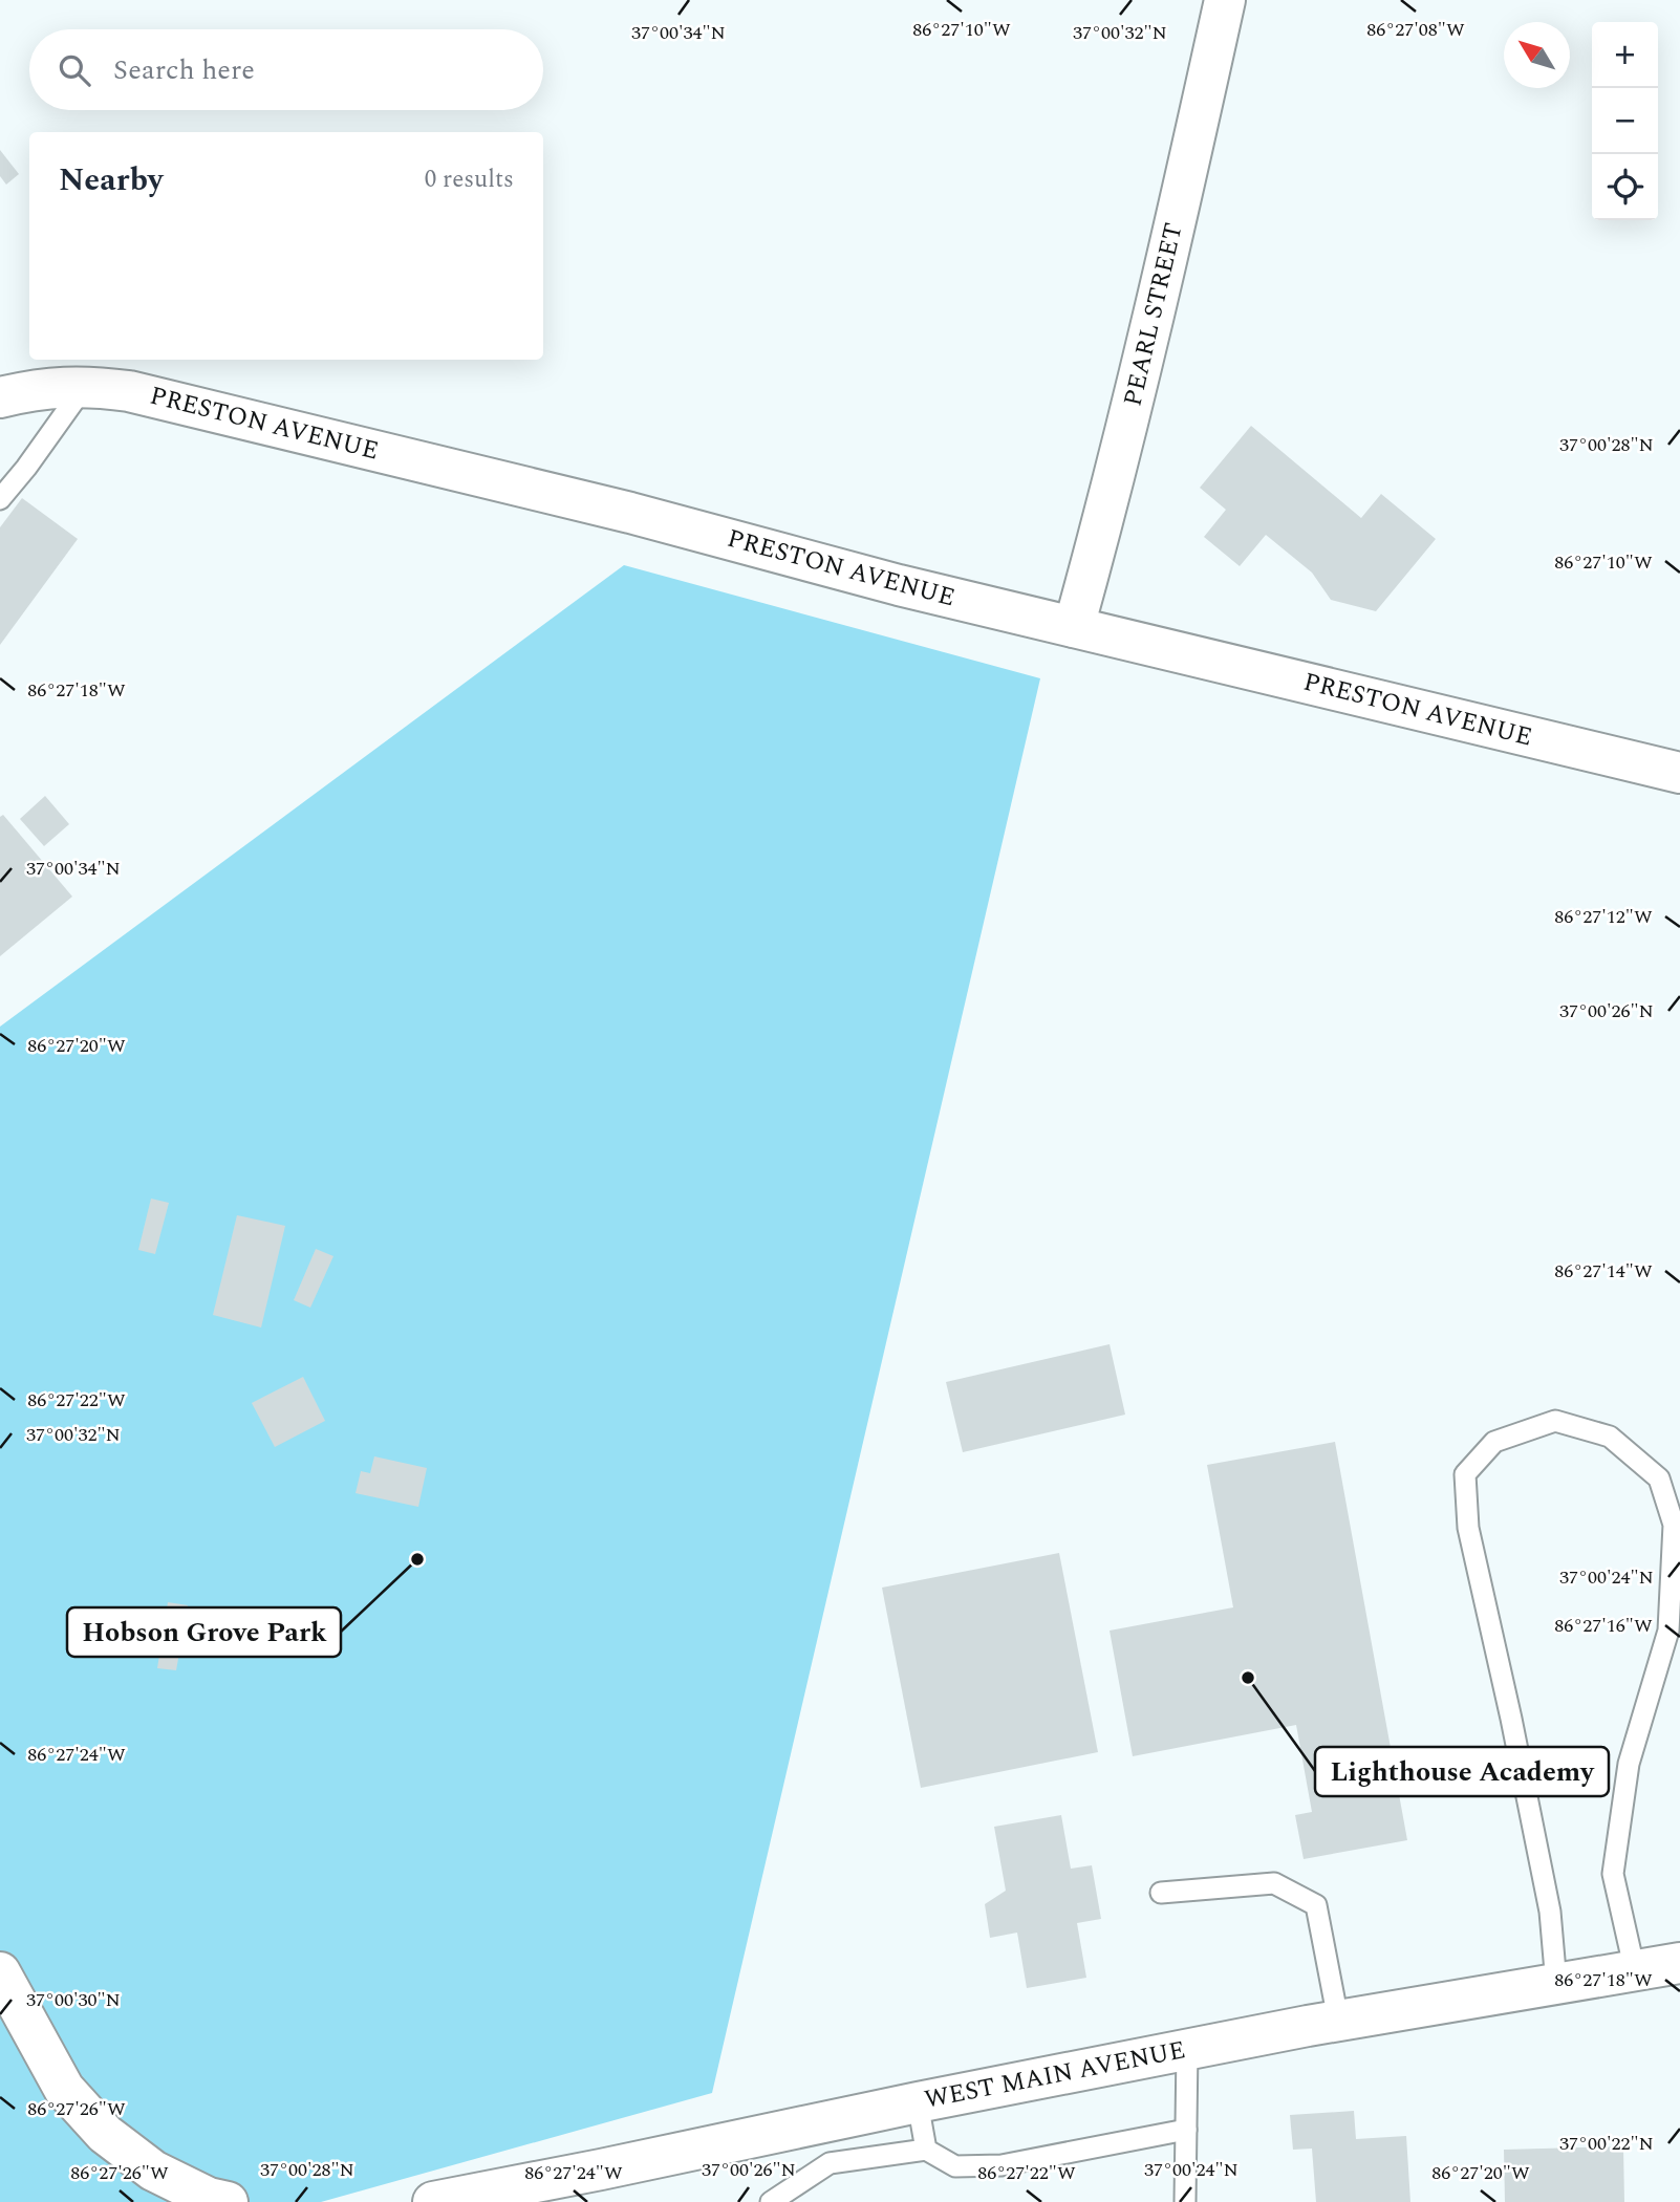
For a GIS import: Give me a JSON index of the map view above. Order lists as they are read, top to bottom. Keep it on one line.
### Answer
{"streets":{"street":["PEARL STREET","PRESTON AVENUE","WEST MAIN AVENUE"]},"crossings":[["PEARL STREET","PRESTON AVENUE"]],"places":["Hobson Grove Park","Lighthouse Academy"],"north":"top left","page":{"map_buttons":["+","−"],"search":"Search here","heading":["Nearby","0 results"]},"coordinates":["86°27'10\"W","86°27'08\"W","37°00'34\"N","37°00'32\"N","37°00'28\"N","86°27'18\"W","86°27'12\"W","37°00'26\"N","86°27'20\"W","86°27'14\"W","86°27'22\"W","37°00'24\"N","86°27'16\"W","86°27'24\"W","37°00'30\"N","86°27'26\"W","37°00'22\"N"]}
